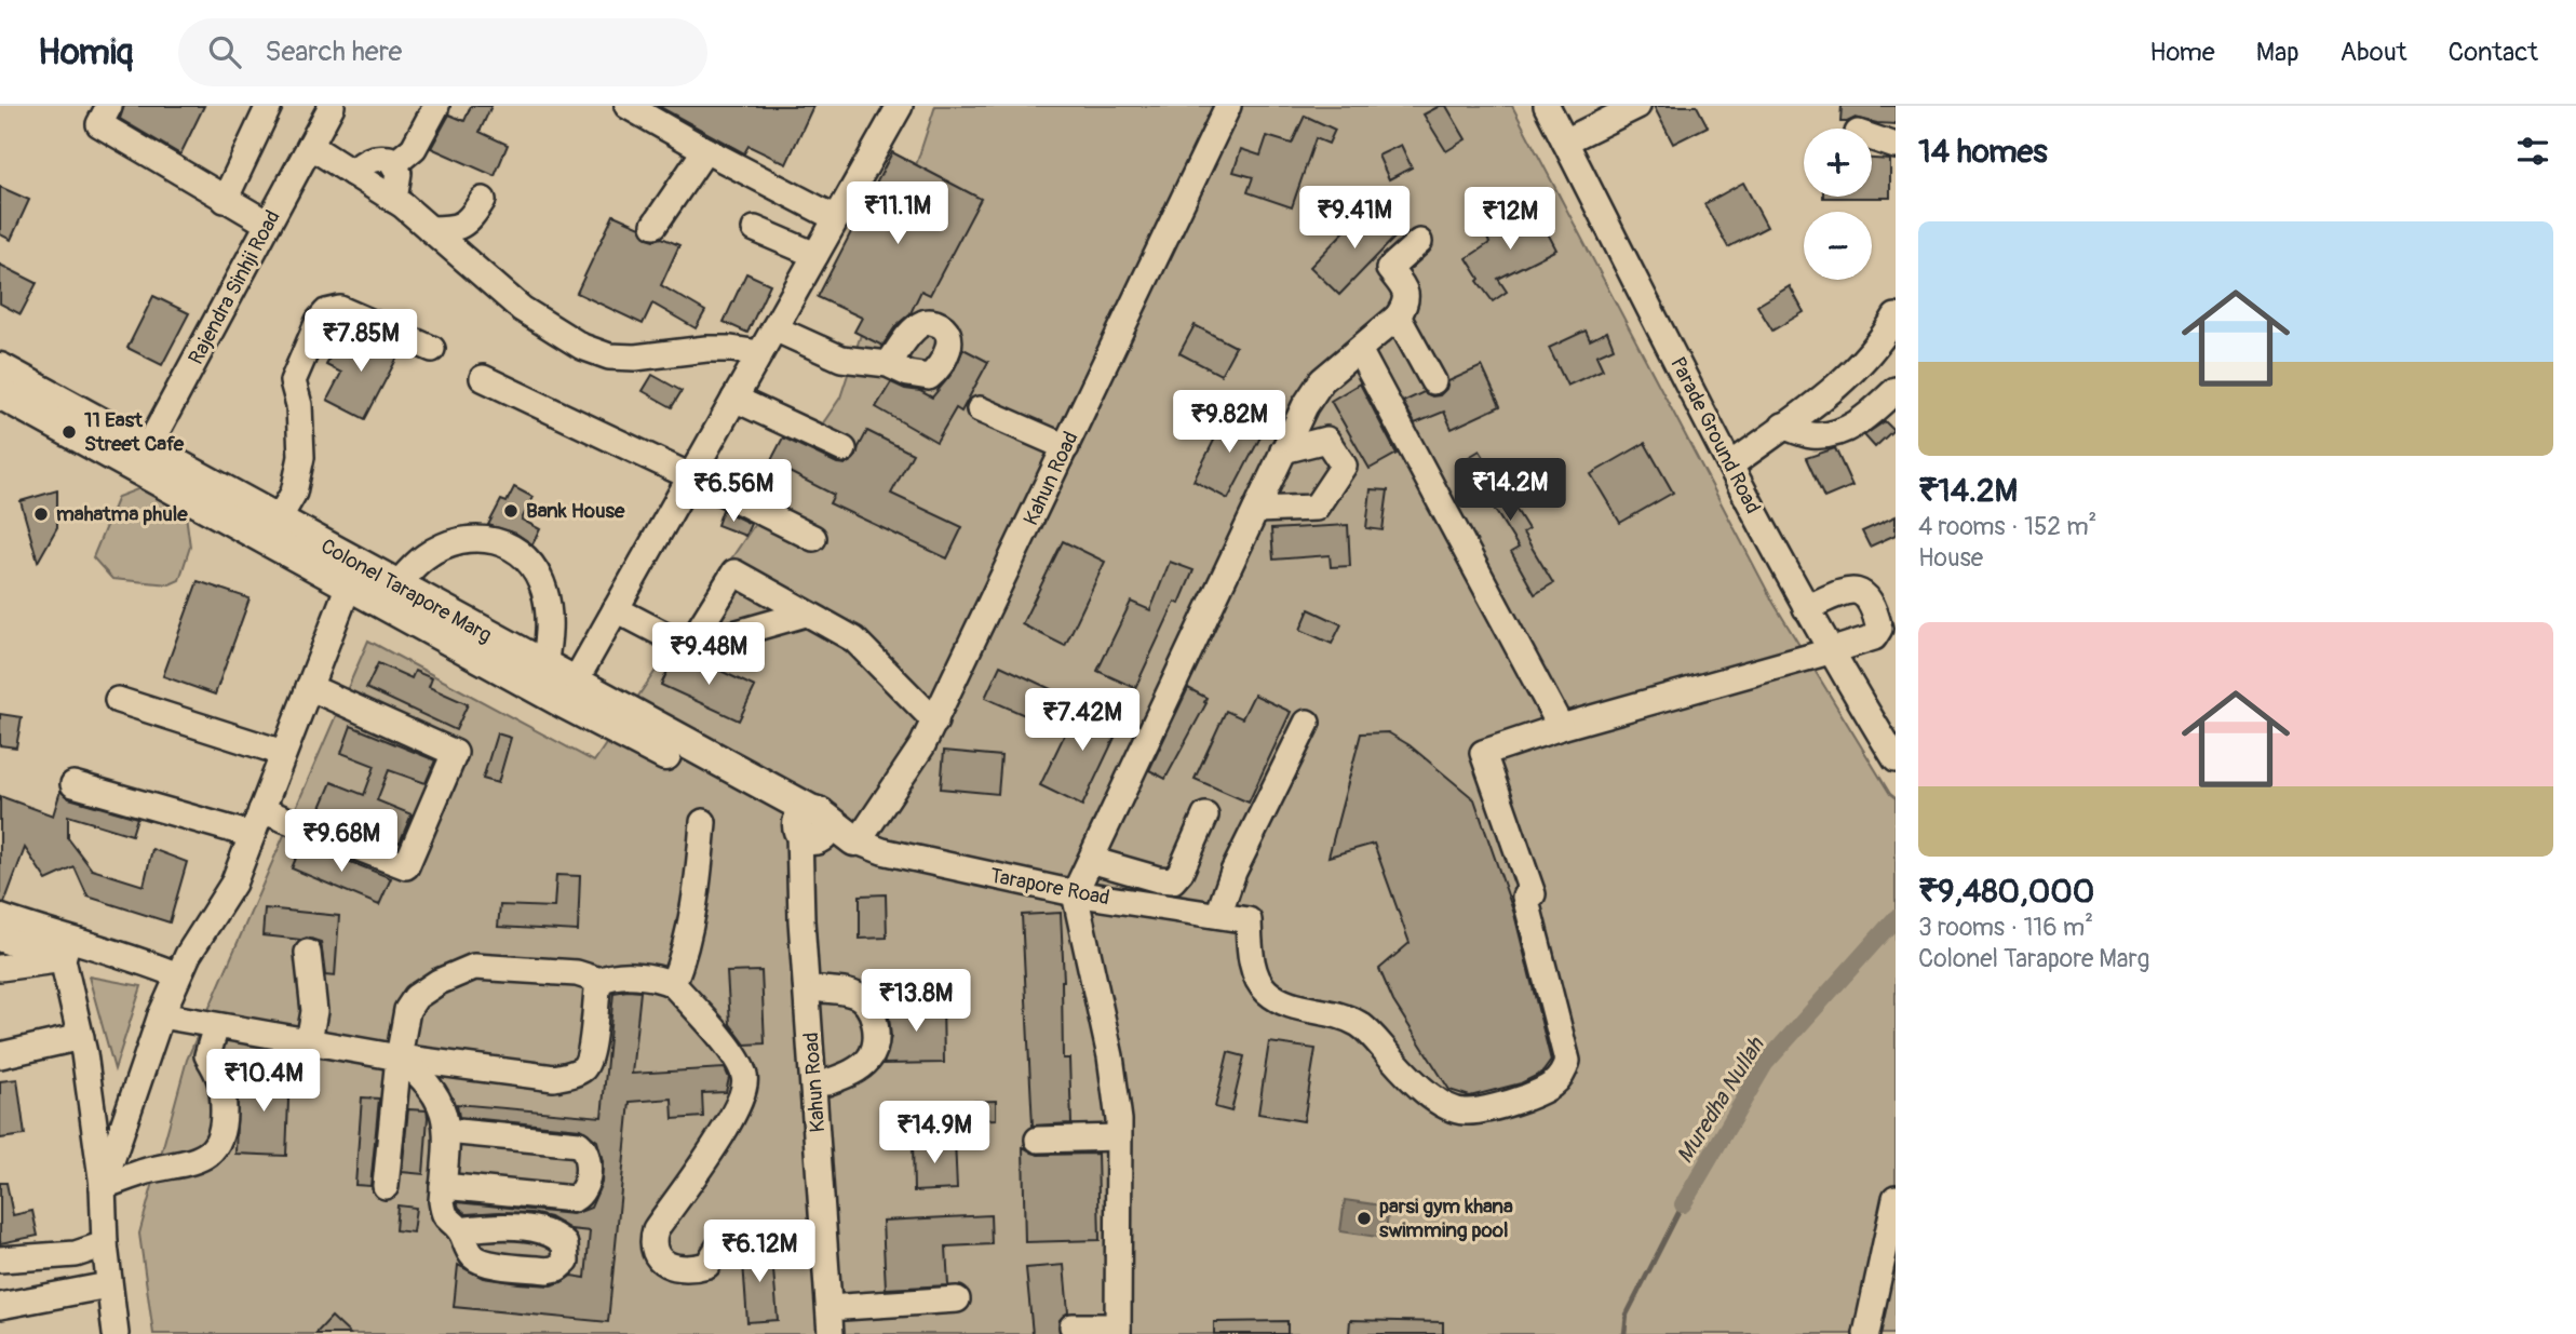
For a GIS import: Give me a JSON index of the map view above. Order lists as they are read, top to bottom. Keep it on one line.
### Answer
{"streets":{"main road":["Colonel Tarapore Marg"],"street":["Rajendra Sinhji Road","Parade Ground Road","Kahun Road","Tarapore Road"]},"crossings":[["Rajendra Sinhji Road","Colonel Tarapore Marg"],["Kahun Road","Colonel Tarapore Marg"],["Kahun Road","Tarapore Road"]],"water":["Muredha Nullah"],"places":["11 East Street Cafe","Bank House","mahatma phule","parsi gym khana swimming pool"],"page":{"header":"Homiq","search":"Search here","nav":["Home","Map","About","Contact"],"heading":"14 homes","map_buttons":["+","−"],"price":["₹11.1M","₹9.41M","₹12M","₹7.85M","₹9.82M","₹14.2M","₹6.56M","₹9.48M","₹7.42M","₹9.68M","₹13.8M","₹10.4M","₹14.9M","₹6.12M"],"list":[{"name":"₹14.2M","note":"4 rooms · 152 m² · House"},{"name":"₹9,480,000","note":"3 rooms · 116 m² · Colonel Tarapore Marg"}]}}
